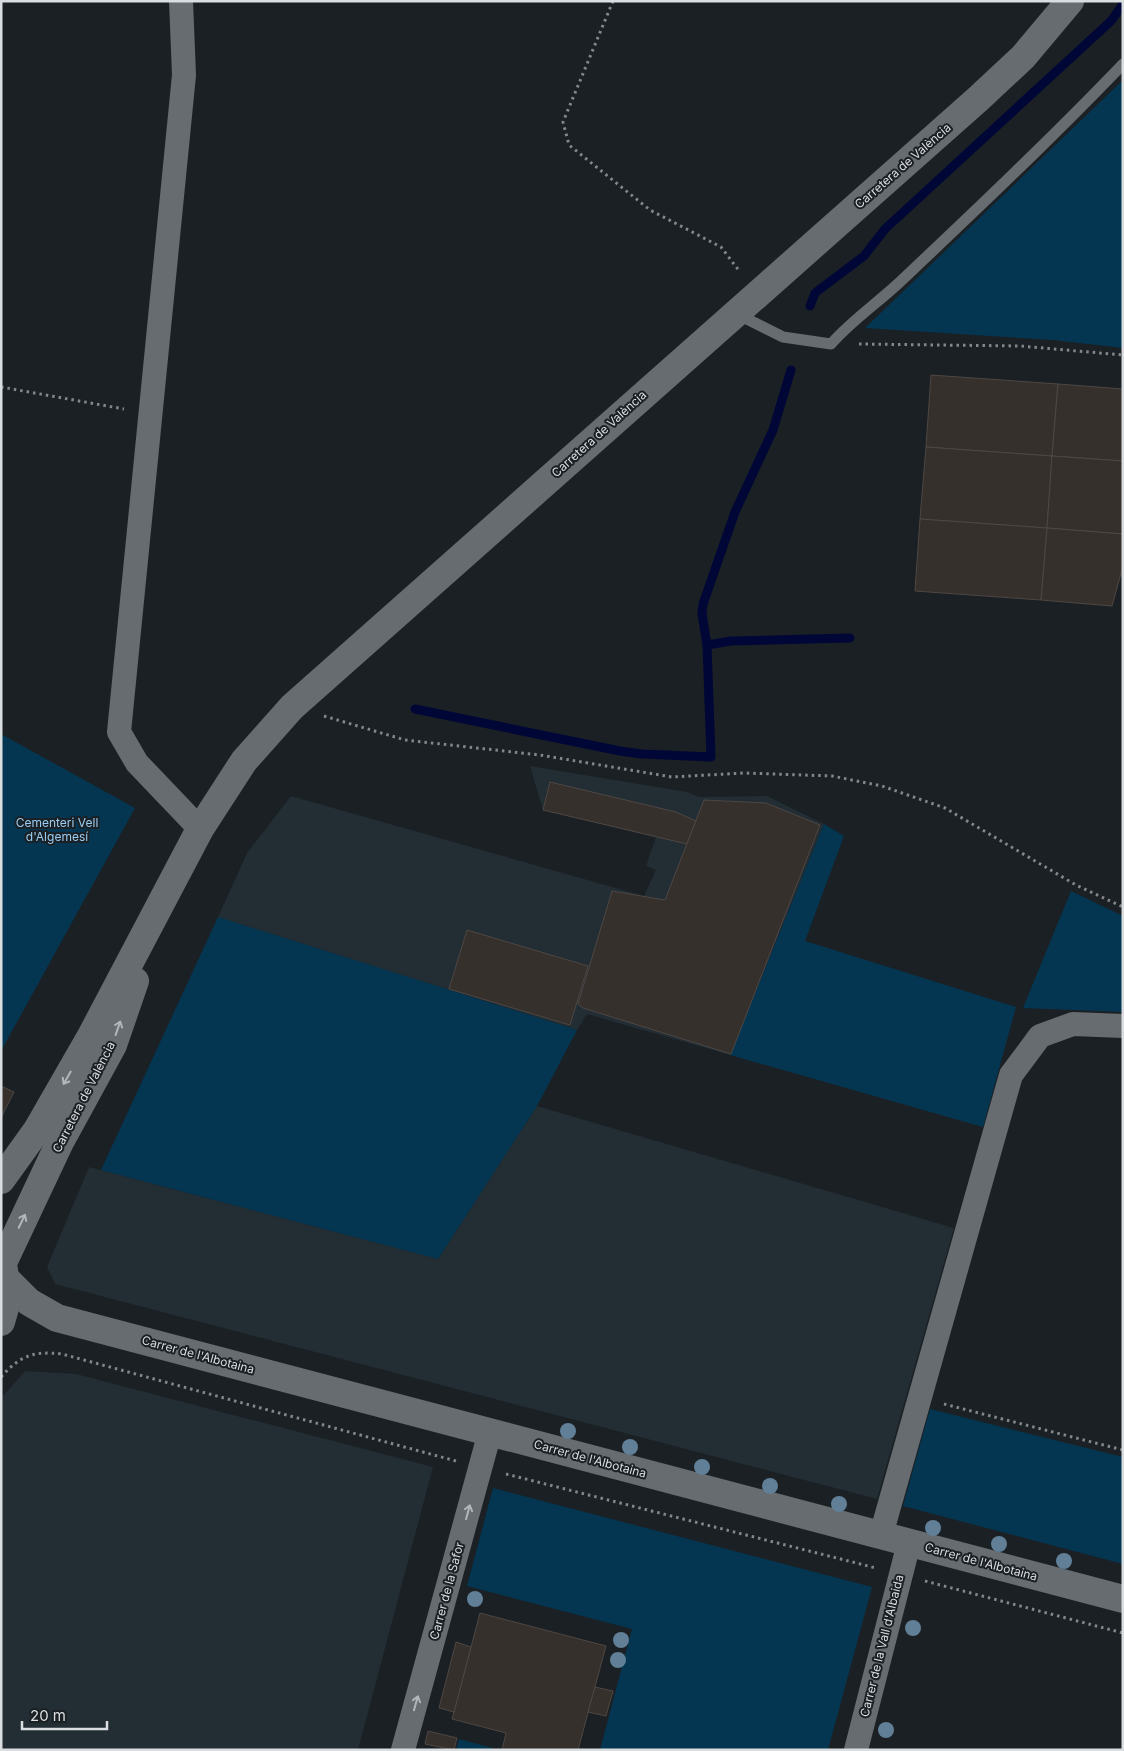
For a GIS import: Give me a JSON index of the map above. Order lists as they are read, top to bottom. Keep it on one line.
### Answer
{"streets":{"street":["Carretera de València","Carrer de l'Albotaina","Carrer de la Safor","Carrer de la Vall d'Albaida"]},"crossings":[["Carretera de València","Carrer de l'Albotaina"],["Carrer de l'Albotaina","Carrer de la Safor"],["Carrer de l'Albotaina","Carrer de la Vall d'Albaida"]],"one_way":["Carrer de la Safor"],"parks":["Cementeri Vell d'Algemesí"],"scale_bar":"20 m"}
